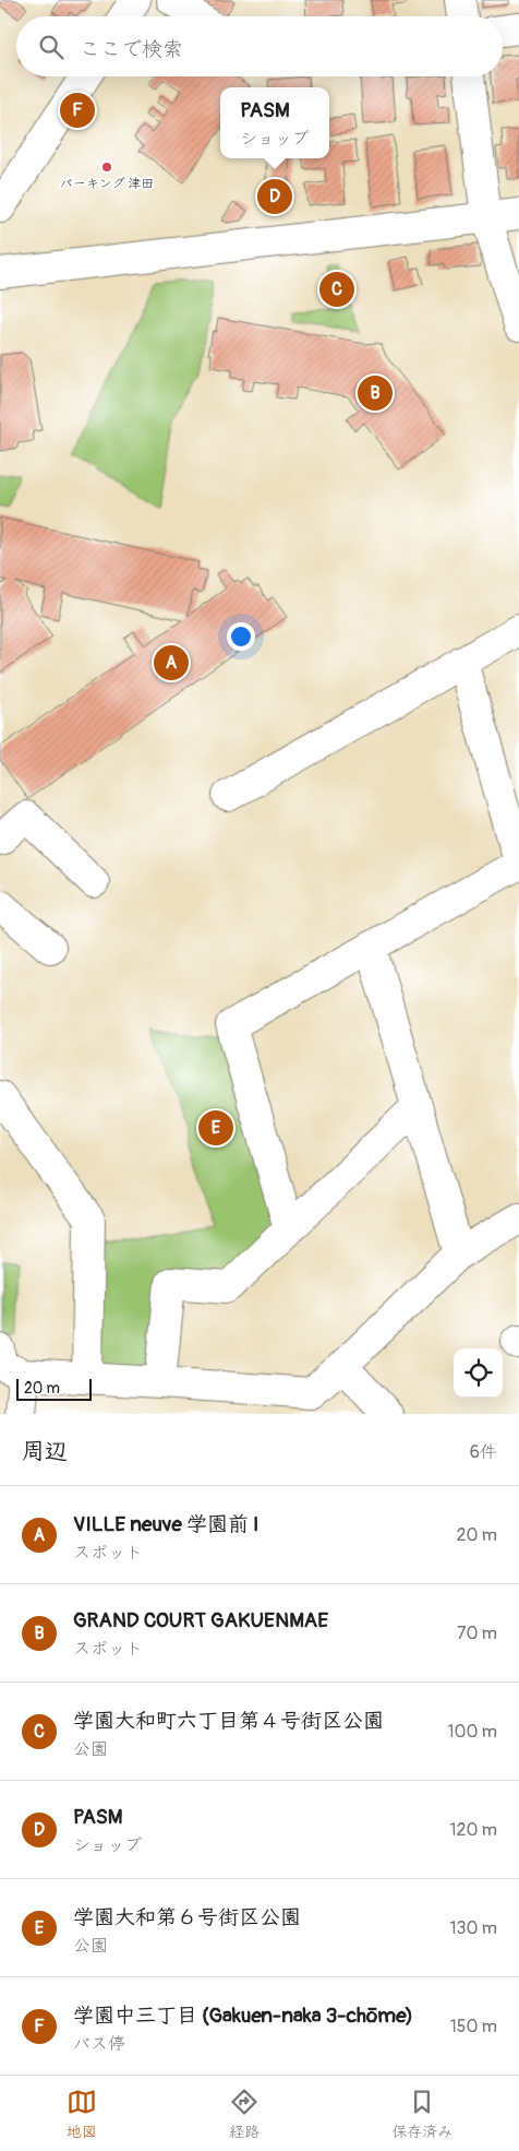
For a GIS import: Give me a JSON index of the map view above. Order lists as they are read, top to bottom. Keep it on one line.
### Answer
{"places":["パーキング 津田"],"scale_bar":"20 m","page":{"search":"ここで検索","popup":["PASM","ショップ"],"pins":["F","D","C","B","A","E"],"scale":"20 m","heading":["周辺","6件"],"list":[{"mark":"A","name":"VILLE neuve 学園前 I","note":"スポット","value":"20 m"},{"mark":"B","name":"GRAND COURT GAKUENMAE","note":"スポット","value":"70 m"},{"mark":"C","name":"学園大和町六丁目第４号街区公園","note":"公園","value":"100 m"},{"mark":"D","name":"PASM","note":"ショップ","value":"120 m"},{"mark":"E","name":"学園大和第６号街区公園","note":"公園","value":"130 m"},{"mark":"F","name":"学園中三丁目 (Gakuen-naka 3-chōme)","note":"バス停","value":"150 m"}],"nav":["地図","経路","保存済み"]}}
